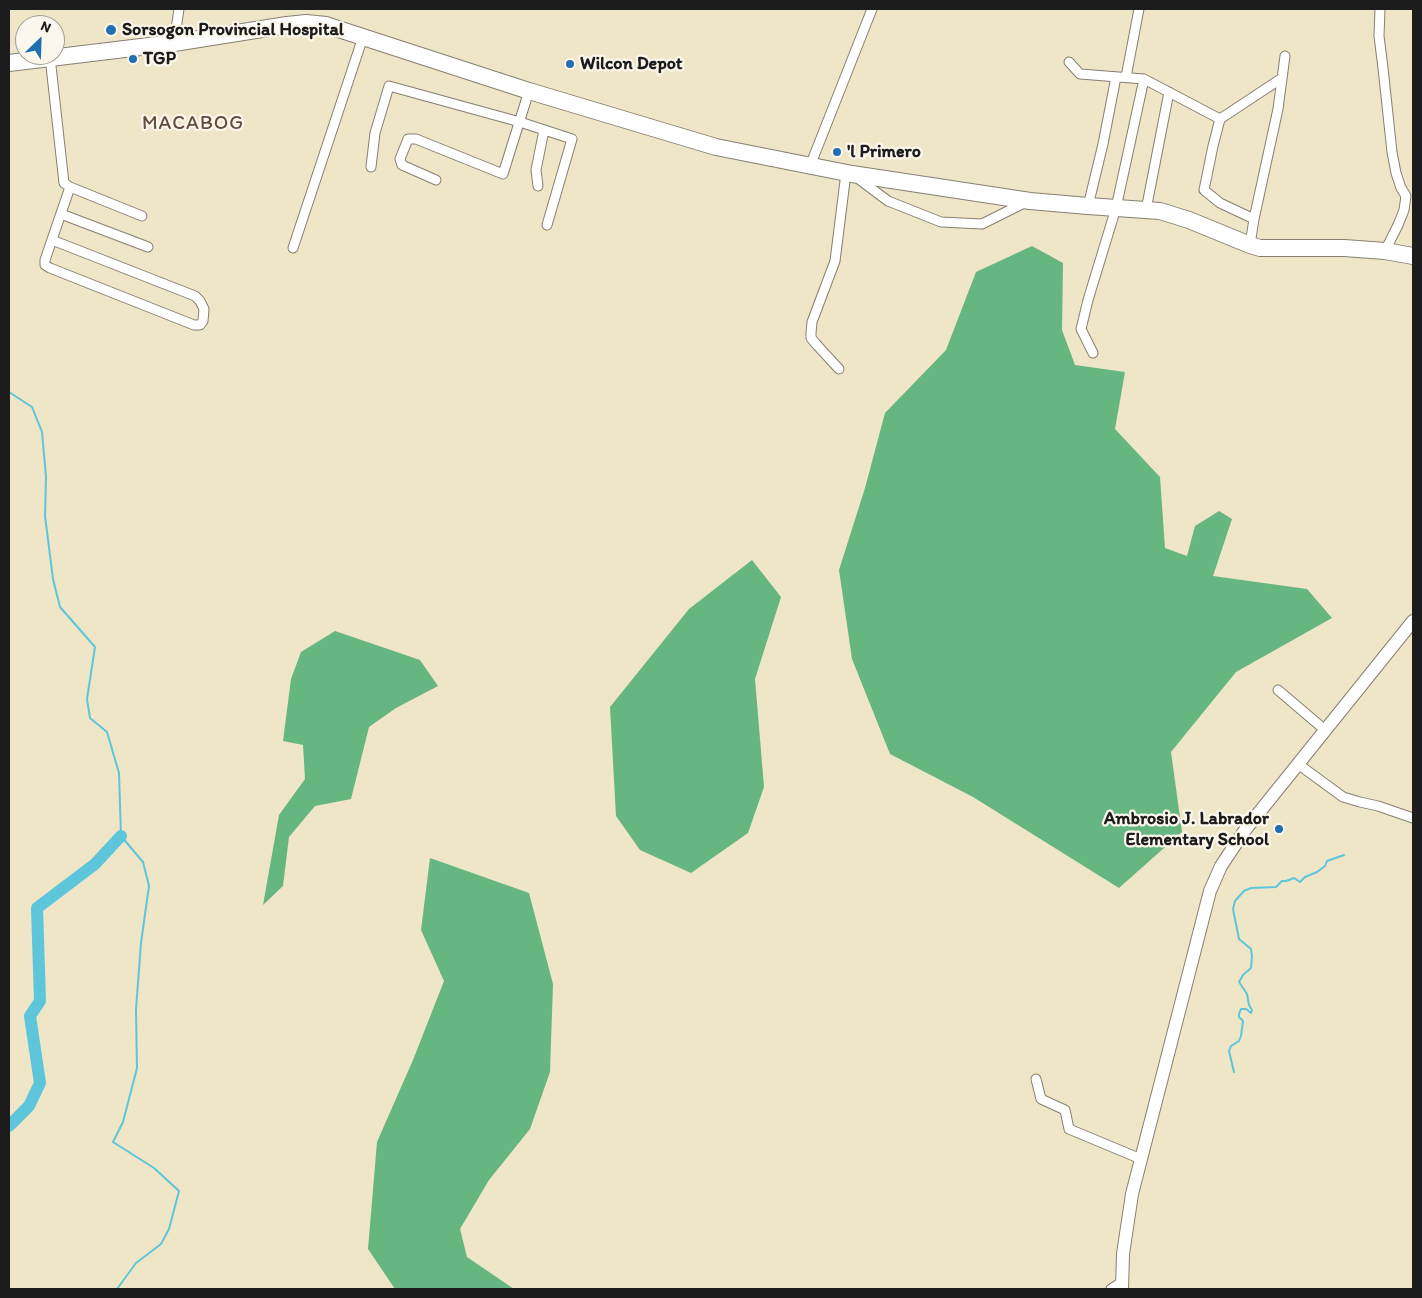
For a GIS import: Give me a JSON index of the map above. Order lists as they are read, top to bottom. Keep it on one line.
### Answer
{"districts":["MACABOG"],"places":["Sorsogon Provincial Hospital","TGP","Wilcon Depot","'l Primero","Ambrosio J. Labrador Elementary School"],"north":"top right"}
